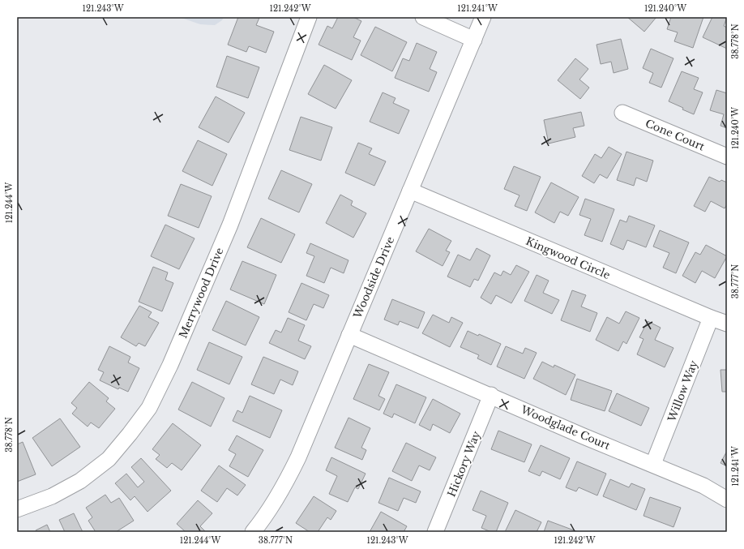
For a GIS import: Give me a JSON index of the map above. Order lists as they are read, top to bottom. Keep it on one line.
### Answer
{"streets":{"street":["Cone Court","Kingwood Circle","Woodside Drive","Merrywood Drive","Willow Way","Woodglade Court","Hickory Way"]},"crossings":[["Kingwood Circle","Woodside Drive"],["Kingwood Circle","Willow Way"],["Woodside Drive","Woodglade Court"],["Willow Way","Woodglade Court"],["Woodglade Court","Hickory Way"]],"coordinates":["121.243°W","121.242°W","121.241°W","121.240°W","38.778°N","121.244°W","38.777°N"]}
